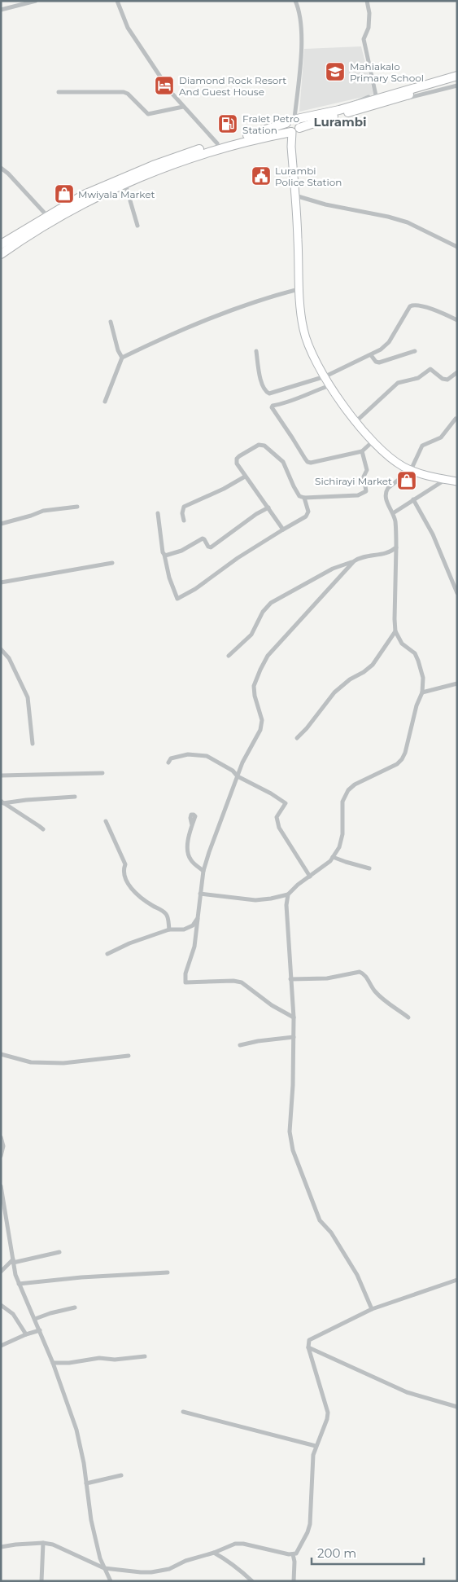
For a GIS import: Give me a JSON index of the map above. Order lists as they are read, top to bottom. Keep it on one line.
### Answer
{"districts":["Lurambi"],"places":{"school or university":["Mahiakalo Primary School"],"hotel":["Diamond Rock Resort And Guest House"],"fuel station":["Fralet Petro Station"],"public building":["Lurambi Police Station"],"shop":["Mwiyala Market","Sichirayi Market"]},"scale_bar":"200 m"}
